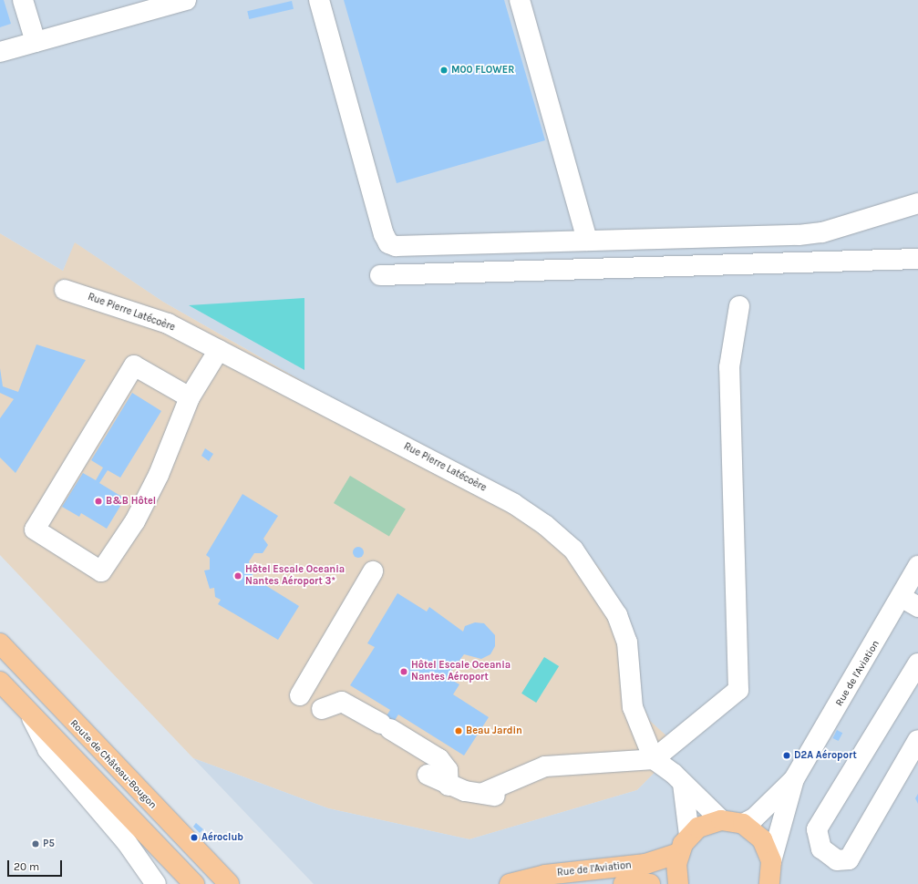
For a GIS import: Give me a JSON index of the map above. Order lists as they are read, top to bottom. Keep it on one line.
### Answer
{"streets":{"main road":["Rue de l'Aviation","Route de Château-Bougon"],"street":["Rue Pierre Latécoère"]},"places":["M00 FLOWER","B&B Hôtel","Hôtel Escale Oceania Nantes Aéroport 3*","Hôtel Escale Oceania Nantes Aéroport","Beau Jardin","D2A Aéroport","Aéroclub","P5"],"scale_bar":"20 m"}
